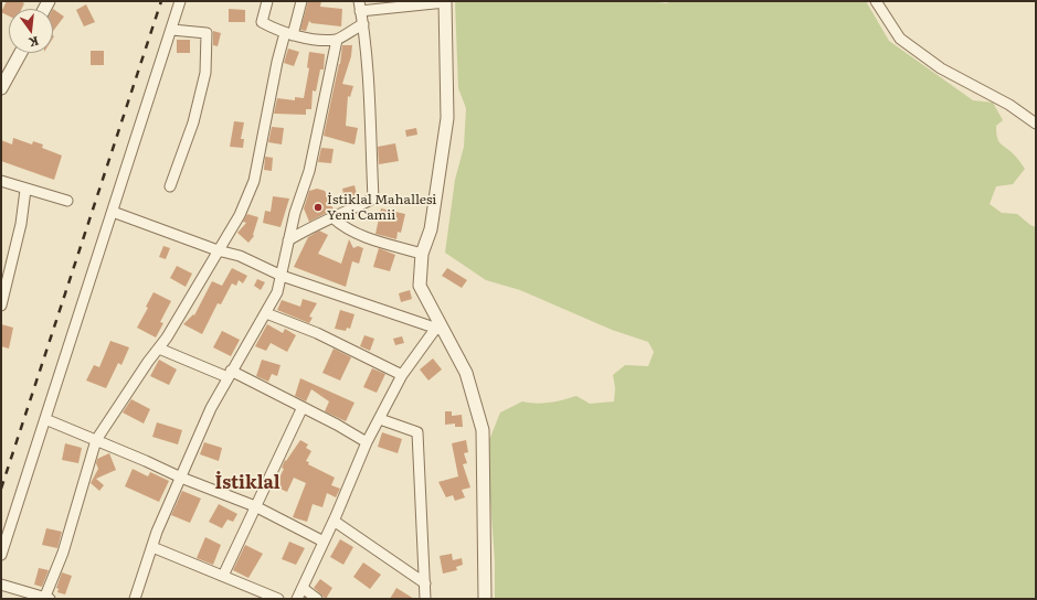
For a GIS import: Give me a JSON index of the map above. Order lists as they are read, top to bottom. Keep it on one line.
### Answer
{"districts":["İstiklal"],"places":["İstiklal Mahallesi Yeni Camii"],"north":"bottom"}
